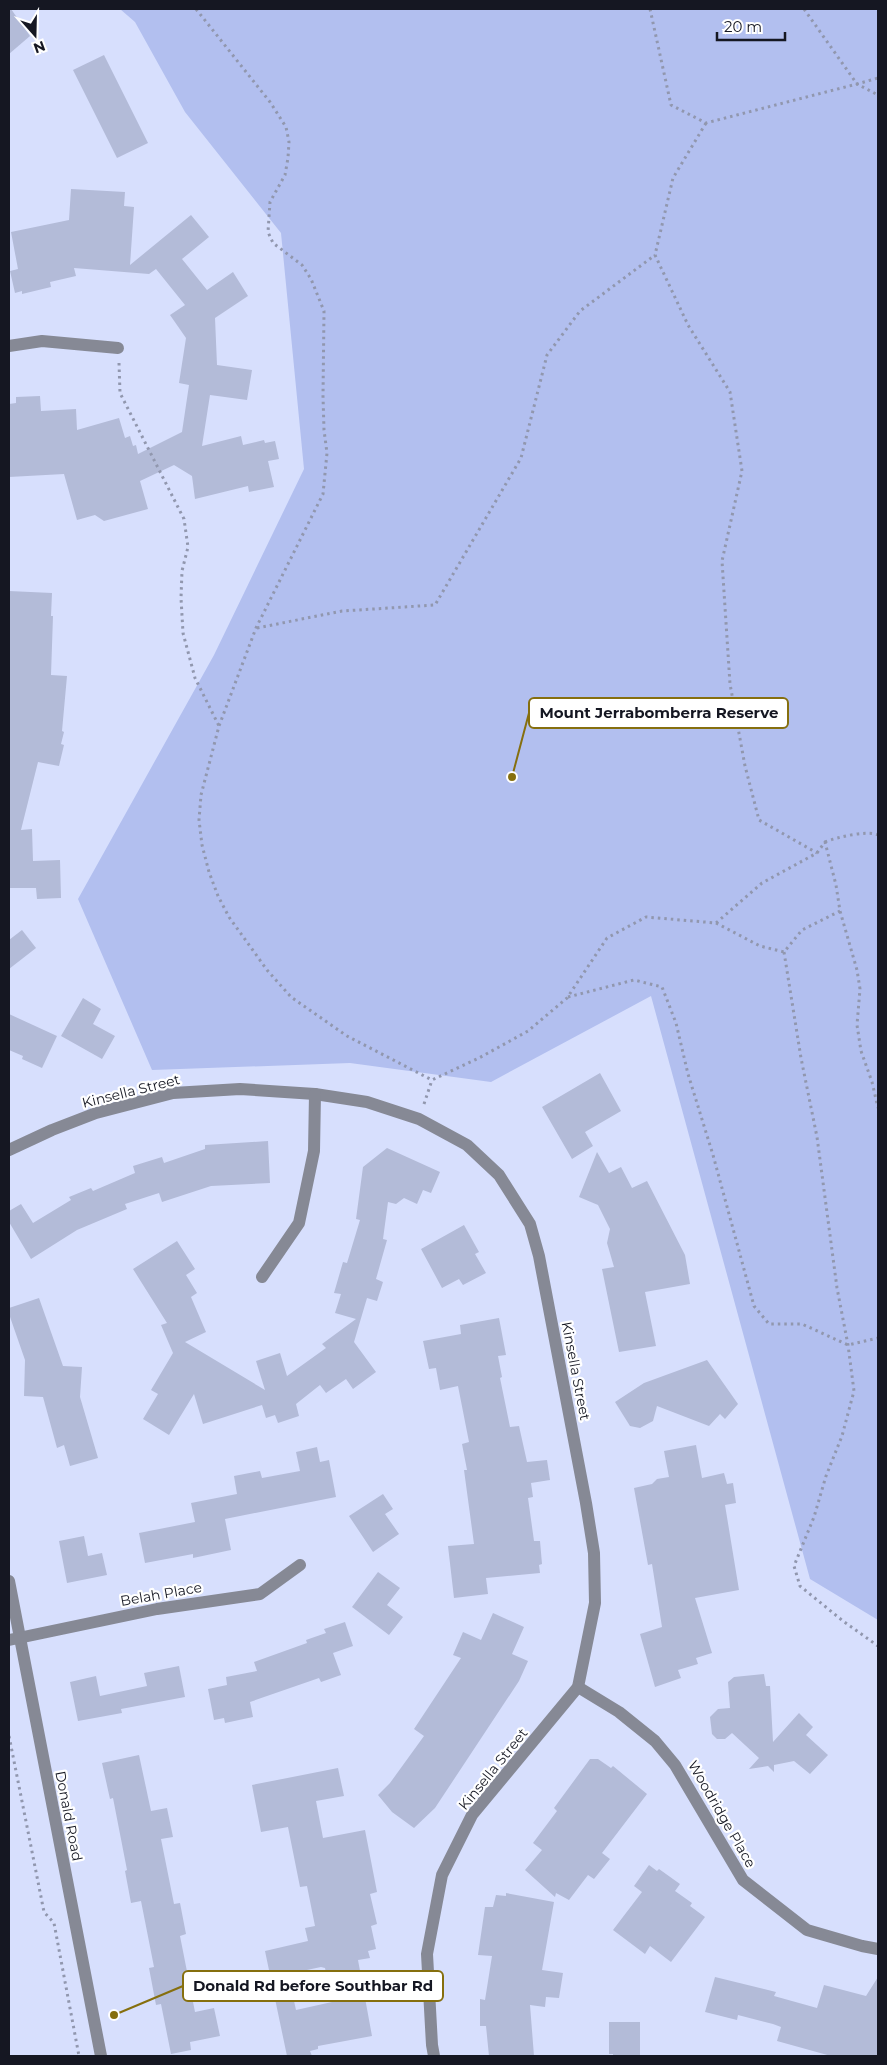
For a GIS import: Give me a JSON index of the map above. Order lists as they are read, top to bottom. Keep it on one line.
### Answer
{"streets":{"street":["Kinsella Street","Belah Place","Woodridge Place","Donald Road"]},"crossings":[["Kinsella Street","Woodridge Place"],["Belah Place","Donald Road"]],"places":["Mount Jerrabomberra Reserve","Donald Rd before Southbar Rd"],"scale_bar":"20 m","north":"bottom"}
